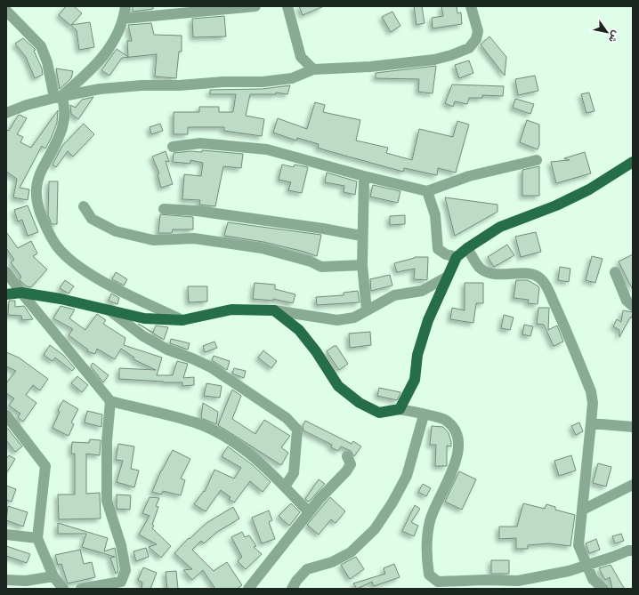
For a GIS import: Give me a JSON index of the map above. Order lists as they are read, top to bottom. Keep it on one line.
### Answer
{"north":"bottom right"}
